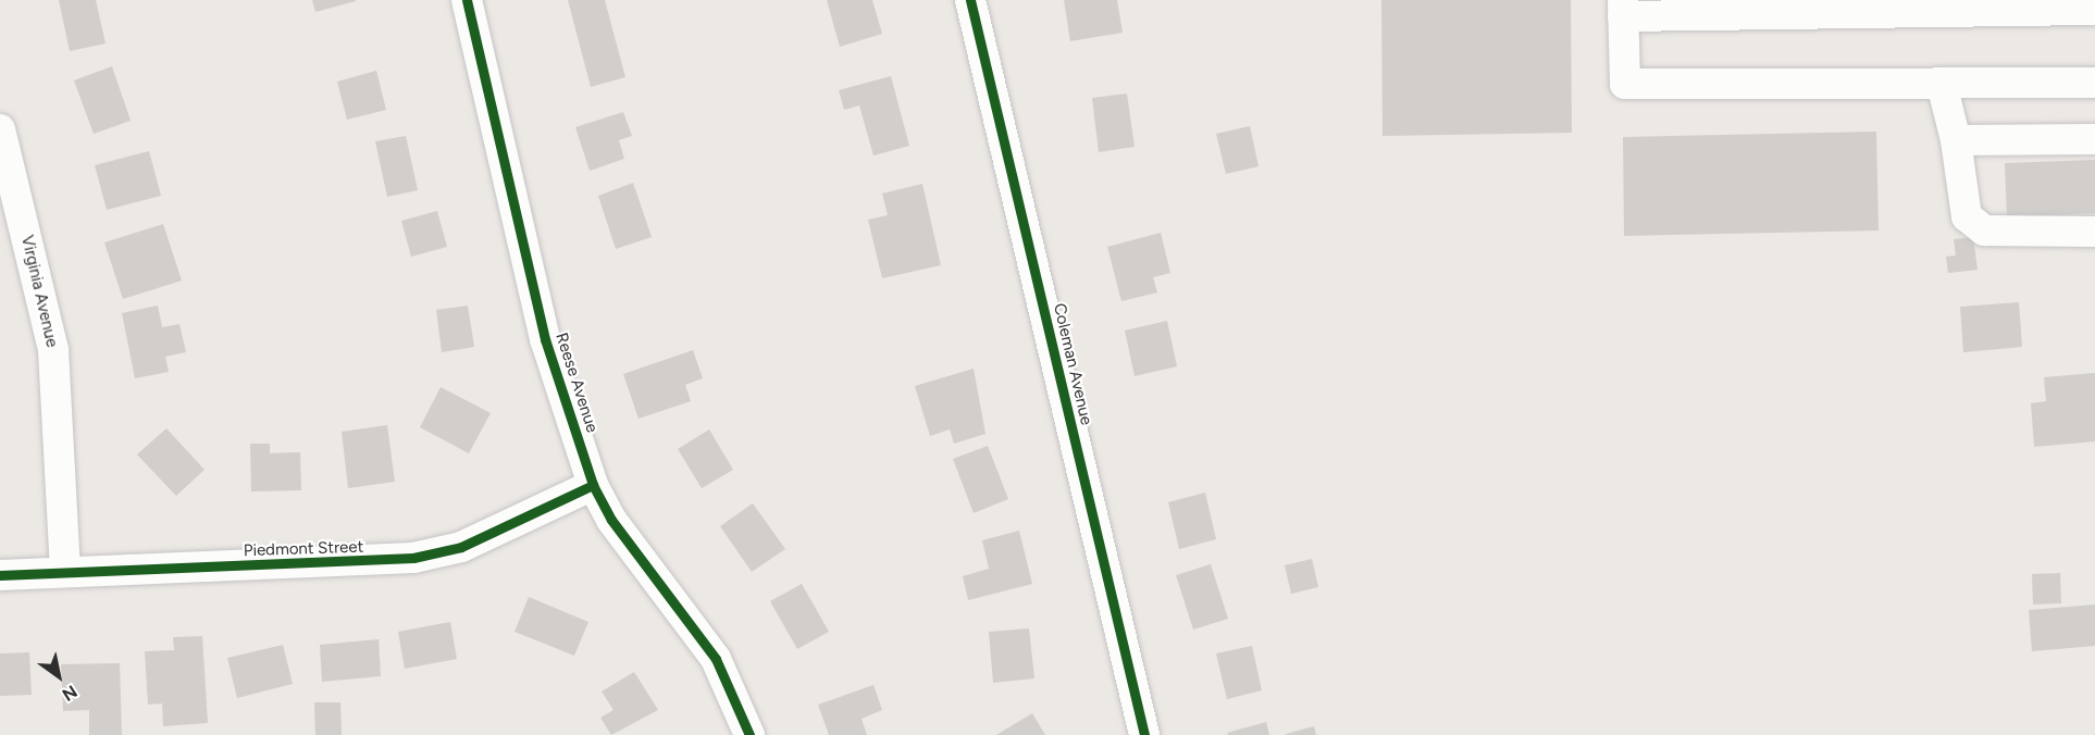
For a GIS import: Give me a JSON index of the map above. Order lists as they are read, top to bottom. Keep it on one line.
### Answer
{"streets":{"street":["Virginia Avenue","Coleman Avenue","Reese Avenue","Piedmont Street"]},"crossings":[["Virginia Avenue","Piedmont Street"],["Reese Avenue","Piedmont Street"]],"north":"bottom right"}
